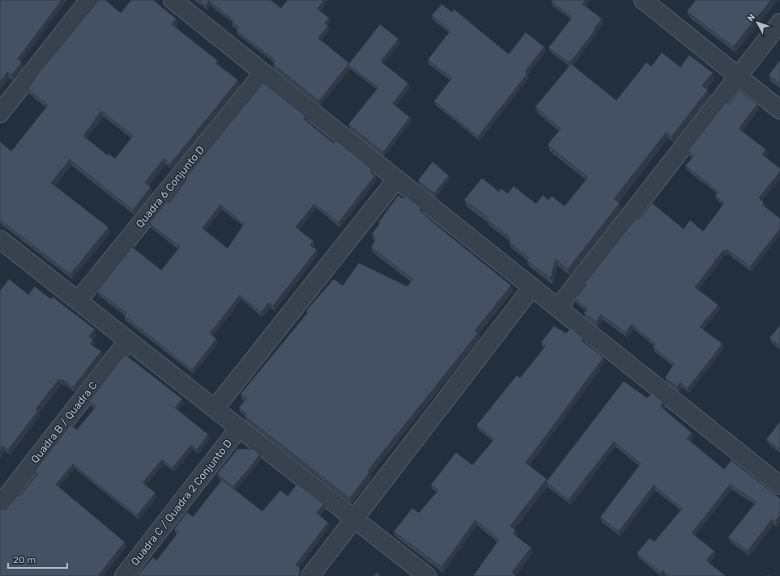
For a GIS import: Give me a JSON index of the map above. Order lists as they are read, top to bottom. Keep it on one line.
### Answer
{"streets":{"street":["Quadra 6 Conjunto D","Quadra B / Quadra C","Quadra C / Quadra 2 Conjunto D"]},"scale_bar":"20 m","north":"top left"}
